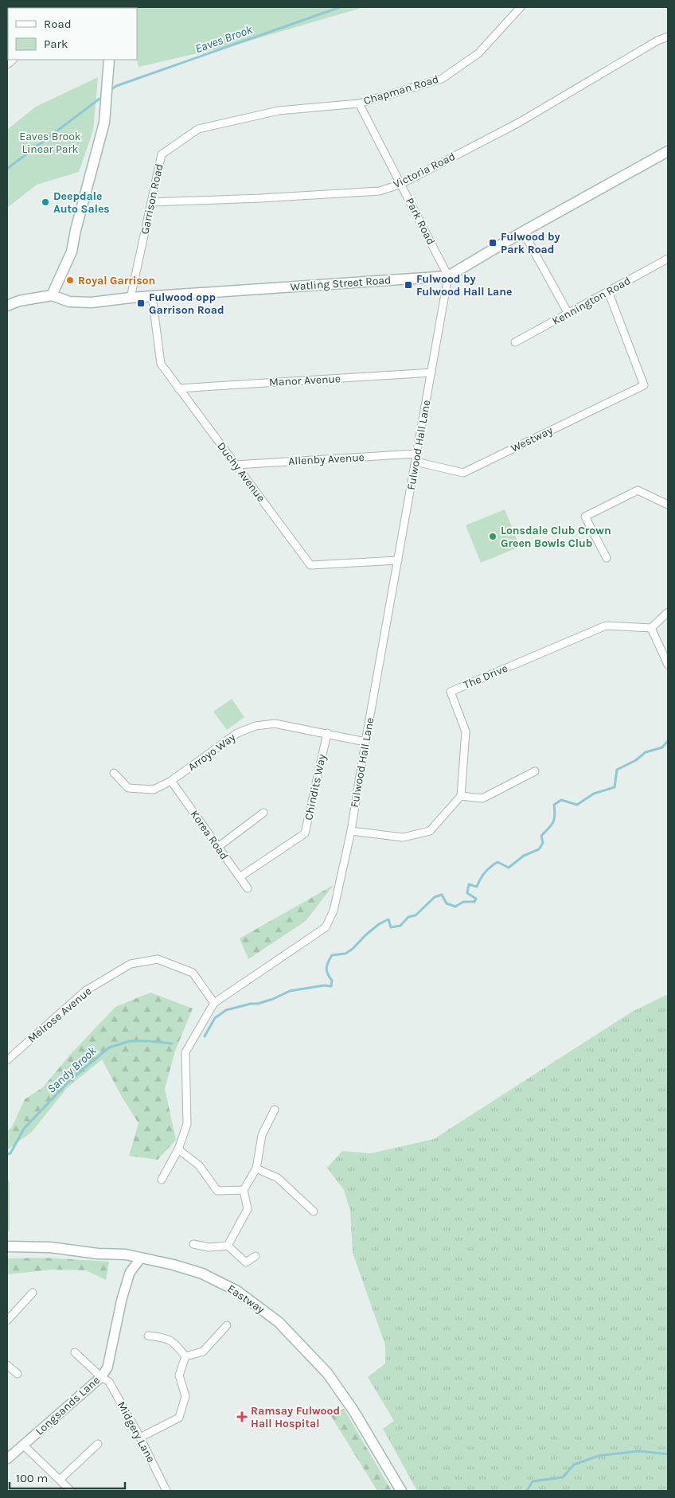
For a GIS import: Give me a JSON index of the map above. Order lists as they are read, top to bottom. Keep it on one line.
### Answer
{"streets":{"main road":["Watling Street Road","Eastway"],"street":["Chapman Road","Victoria Road","Garrison Road","Park Road","Kennington Road","Manor Avenue","Westway","Fulwood Hall Lane","Allenby Avenue","Duchy Avenue","The Drive","Arroyo Way","Chindits Way","Korea Road","Melrose Avenue","Longsands Lane","Midgery Lane"]},"crossings":[["Chapman Road","Garrison Road"],["Chapman Road","Park Road"],["Victoria Road","Garrison Road"],["Victoria Road","Park Road"],["Garrison Road","Watling Street Road"],["Park Road","Watling Street Road"],["Park Road","Fulwood Hall Lane"],["Watling Street Road","Fulwood Hall Lane"],["Watling Street Road","Duchy Avenue"],["Kennington Road","Westway"],["Manor Avenue","Fulwood Hall Lane"],["Manor Avenue","Duchy Avenue"],["Westway","Fulwood Hall Lane"],["Fulwood Hall Lane","Allenby Avenue"],["Fulwood Hall Lane","Duchy Avenue"],["Fulwood Hall Lane","Arroyo Way"],["Fulwood Hall Lane","Melrose Avenue"],["Allenby Avenue","Duchy Avenue"],["Arroyo Way","Chindits Way"],["Arroyo Way","Korea Road"],["Chindits Way","Korea Road"],["Eastway","Longsands Lane"],["Longsands Lane","Midgery Lane"]],"water":["Eaves Brook","Sandy Brook"],"parks":["Eaves Brook Linear Park"],"places":{"other":["Deepdale Auto Sales","Royal Garrison","Lonsdale Club Crown Green Bowls Club"],"transit":["Fulwood by Park Road","Fulwood by Fulwood Hall Lane","Fulwood opp Garrison Road"],"health":["Ramsay Fulwood Hall Hospital"]},"legend":["Road","Park"],"scale_bar":"100 m"}
